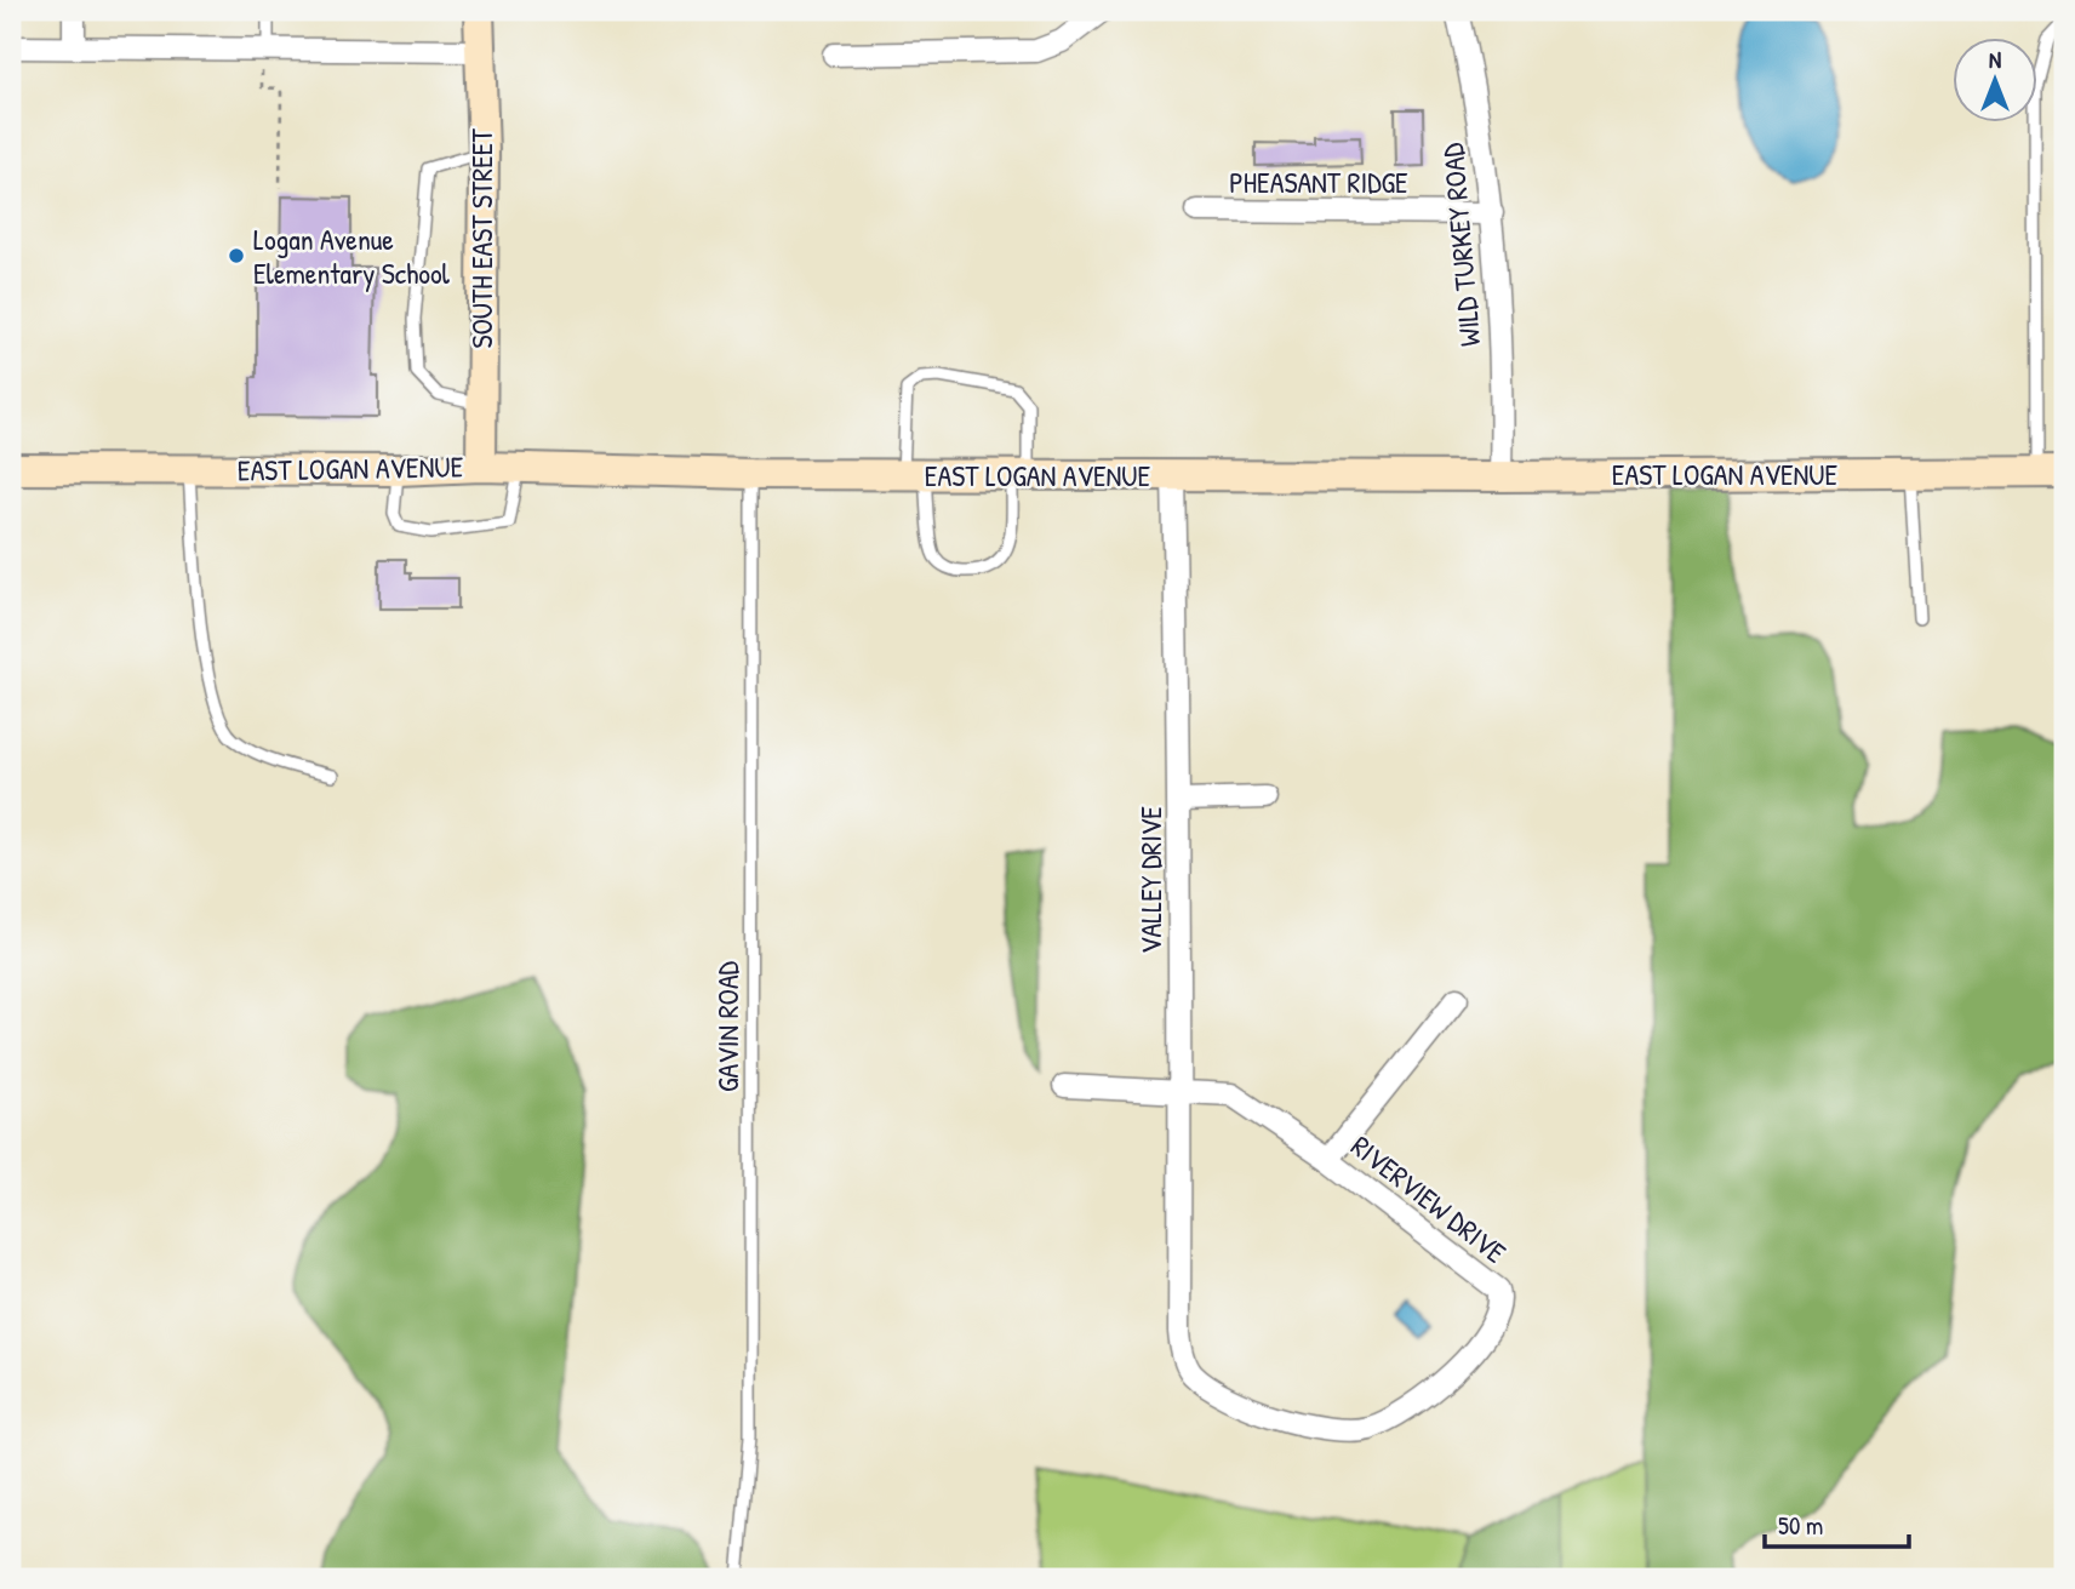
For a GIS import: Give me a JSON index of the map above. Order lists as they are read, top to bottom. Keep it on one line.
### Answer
{"streets":{"street":["PHEASANT RIDGE","SOUTH EAST STREET","WILD TURKEY ROAD","EAST LOGAN AVENUE","VALLEY DRIVE","RIVERVIEW DRIVE"],"lane":["GAVIN ROAD"]},"crossings":[["PHEASANT RIDGE","WILD TURKEY ROAD"],["SOUTH EAST STREET","EAST LOGAN AVENUE"],["WILD TURKEY ROAD","EAST LOGAN AVENUE"],["EAST LOGAN AVENUE","VALLEY DRIVE"],["EAST LOGAN AVENUE","GAVIN ROAD"],["VALLEY DRIVE","RIVERVIEW DRIVE"]],"places":["Logan Avenue Elementary School"],"scale_bar":"50 m","north":"top"}
